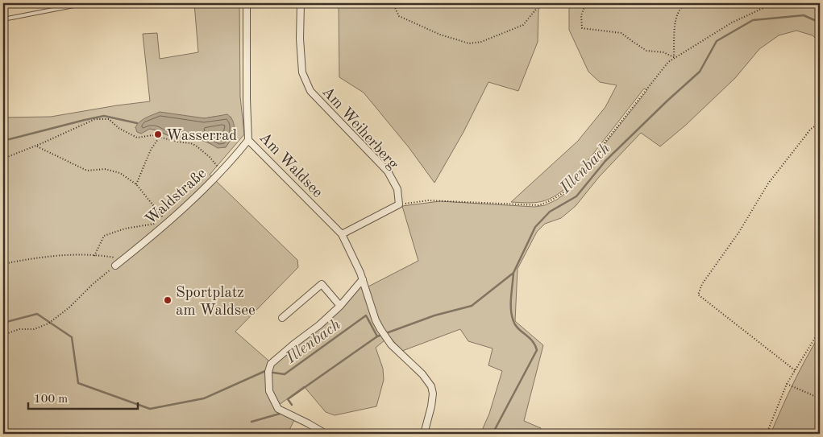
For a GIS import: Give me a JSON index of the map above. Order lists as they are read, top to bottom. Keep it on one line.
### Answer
{"streets":{"street":["Am Weiherberg","Am Waldsee","Waldstraße"]},"crossings":[["Am Waldsee","Waldstraße"]],"water":["Illenbach"],"places":["Wasserrad","Sportplatz am Waldsee"],"scale_bar":"100 m"}
